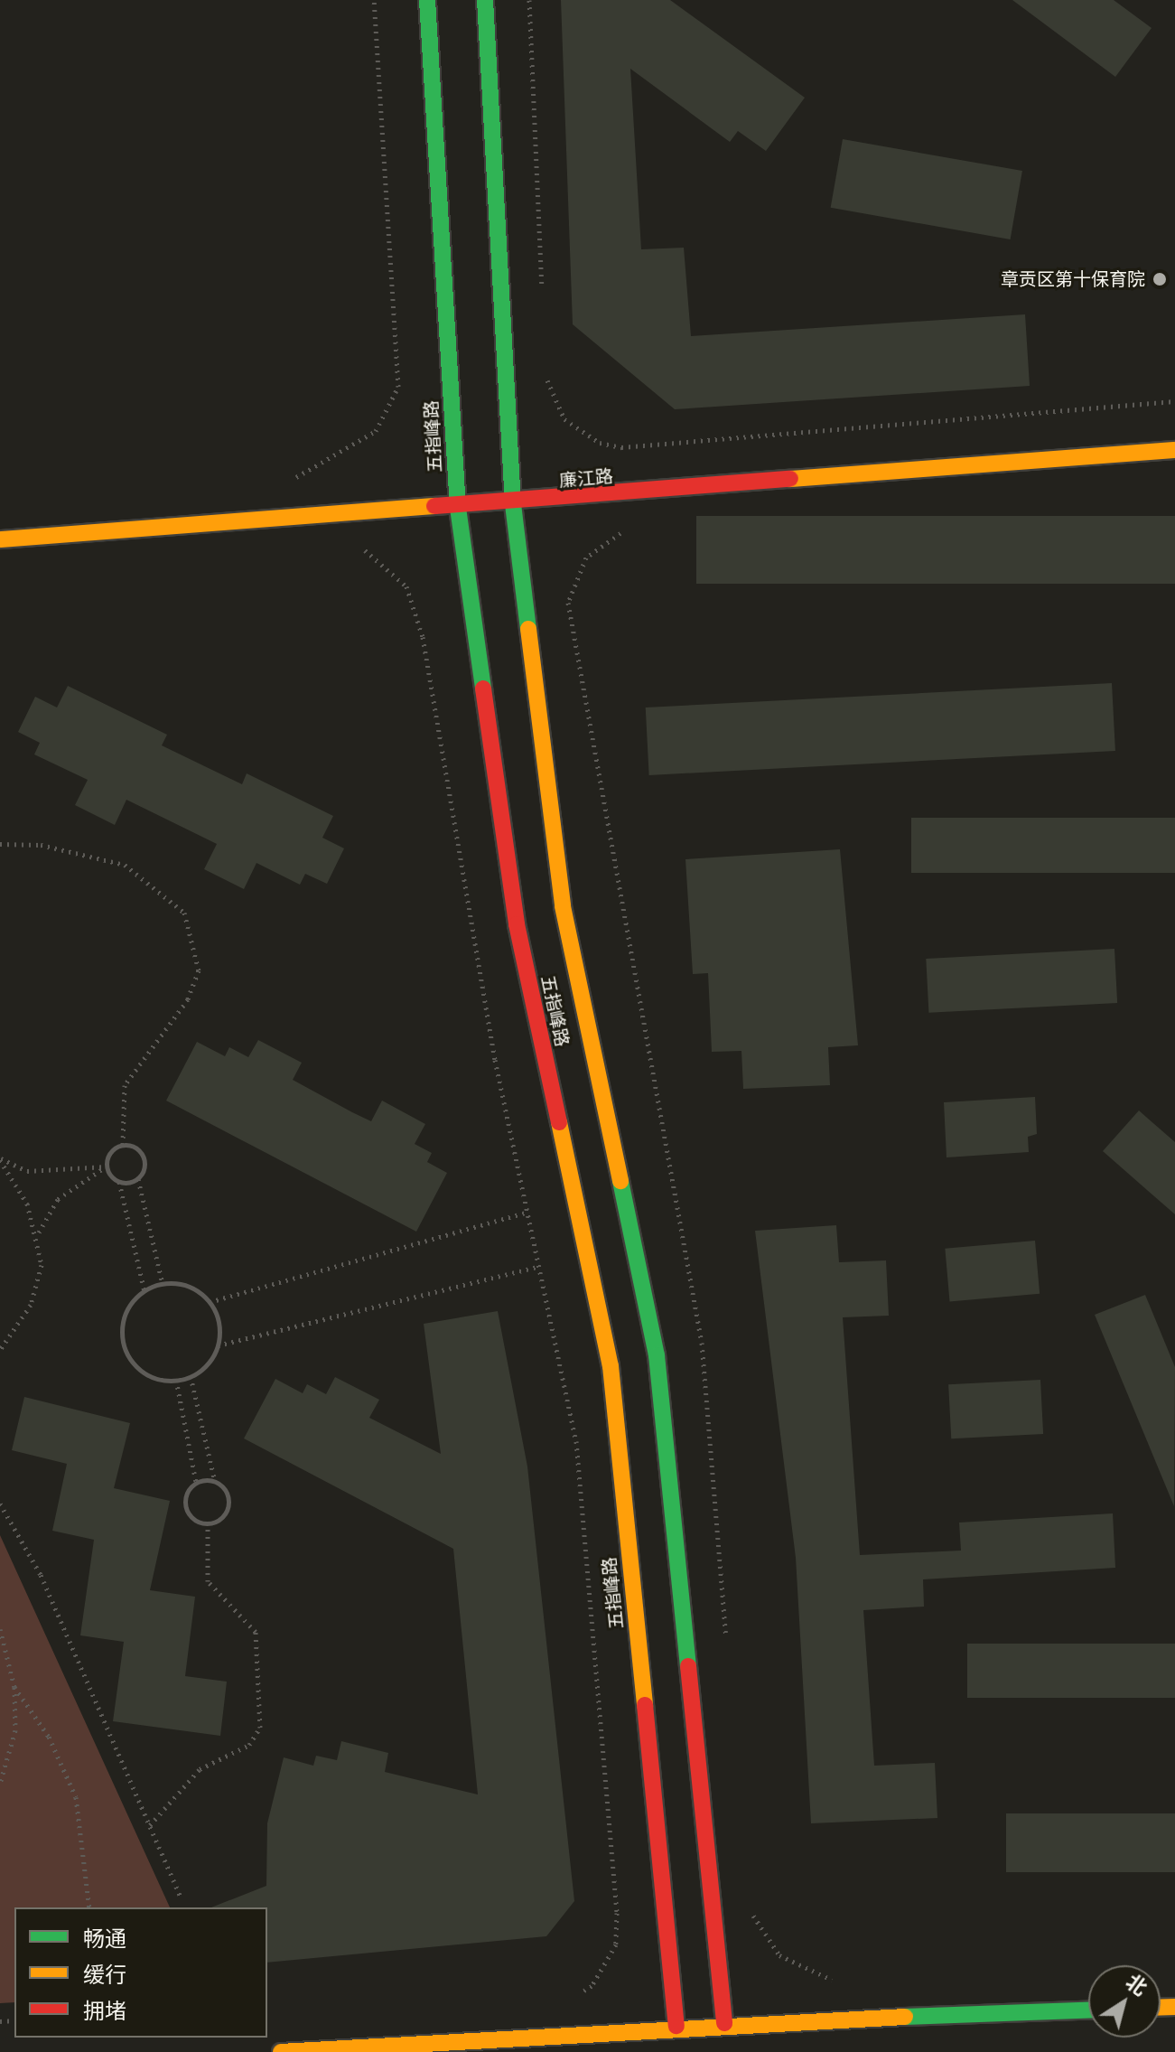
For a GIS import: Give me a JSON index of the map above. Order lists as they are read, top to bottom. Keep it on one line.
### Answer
{"streets":{"main road":["五指峰路","廉江路"]},"crossings":[["五指峰路","廉江路"]],"places":["章贡区第十保育院"],"legend":["畅通","缓行","拥堵"],"north":"top right"}
